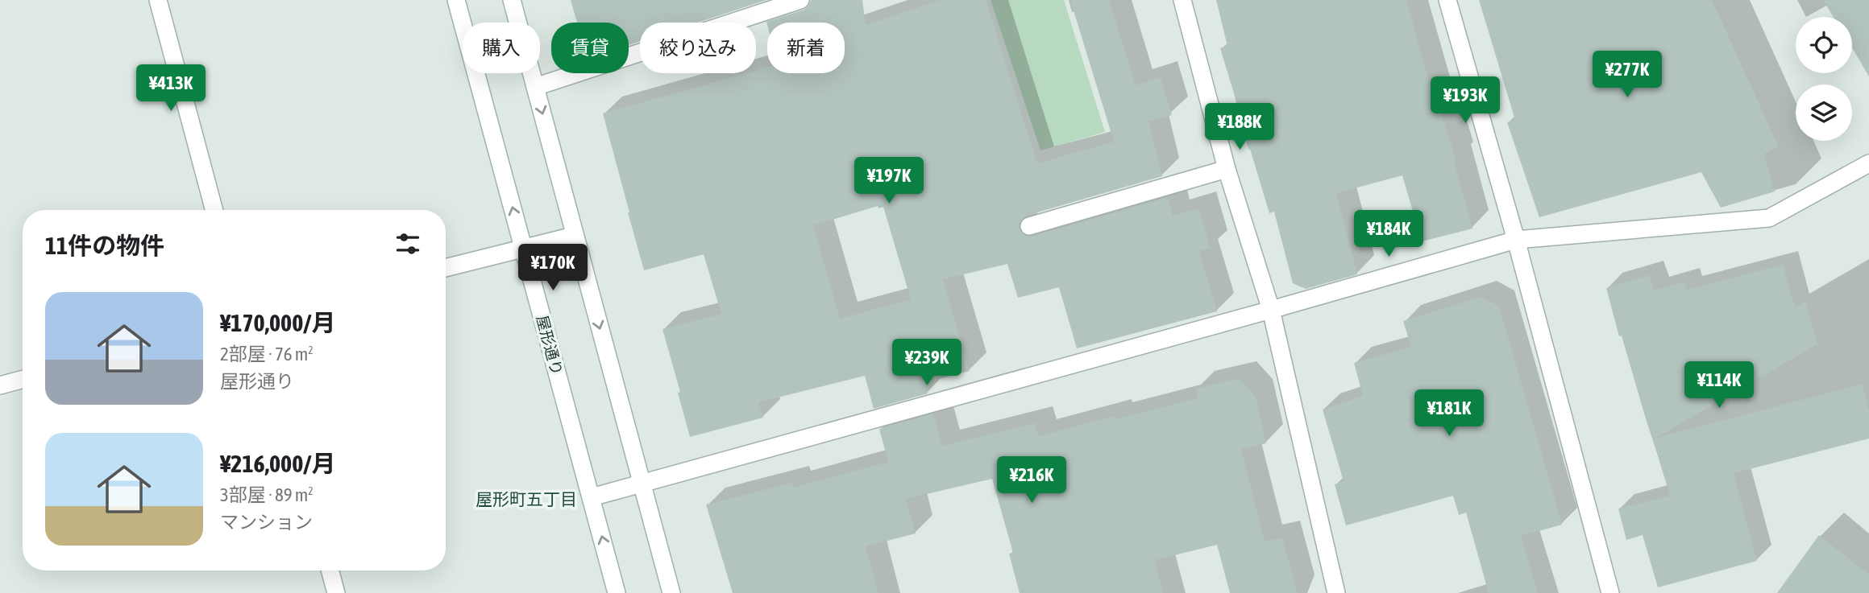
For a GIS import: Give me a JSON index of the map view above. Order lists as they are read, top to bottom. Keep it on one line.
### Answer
{"streets":{"street":["屋形通り"]},"districts":["屋形町五丁目"],"page":{"chip":["購入","賃貸","絞り込み","新着"],"price":["¥277K","¥413K","¥193K","¥188K","¥197K","¥184K","¥170K","¥239K","¥114K","¥181K","¥216K"],"heading":"11件の物件","list":[{"name":"¥170,000/月","note":"2部屋 · 76 m² · 屋形通り"},{"name":"¥216,000/月","note":"3部屋 · 89 m² · マンション"}]}}
